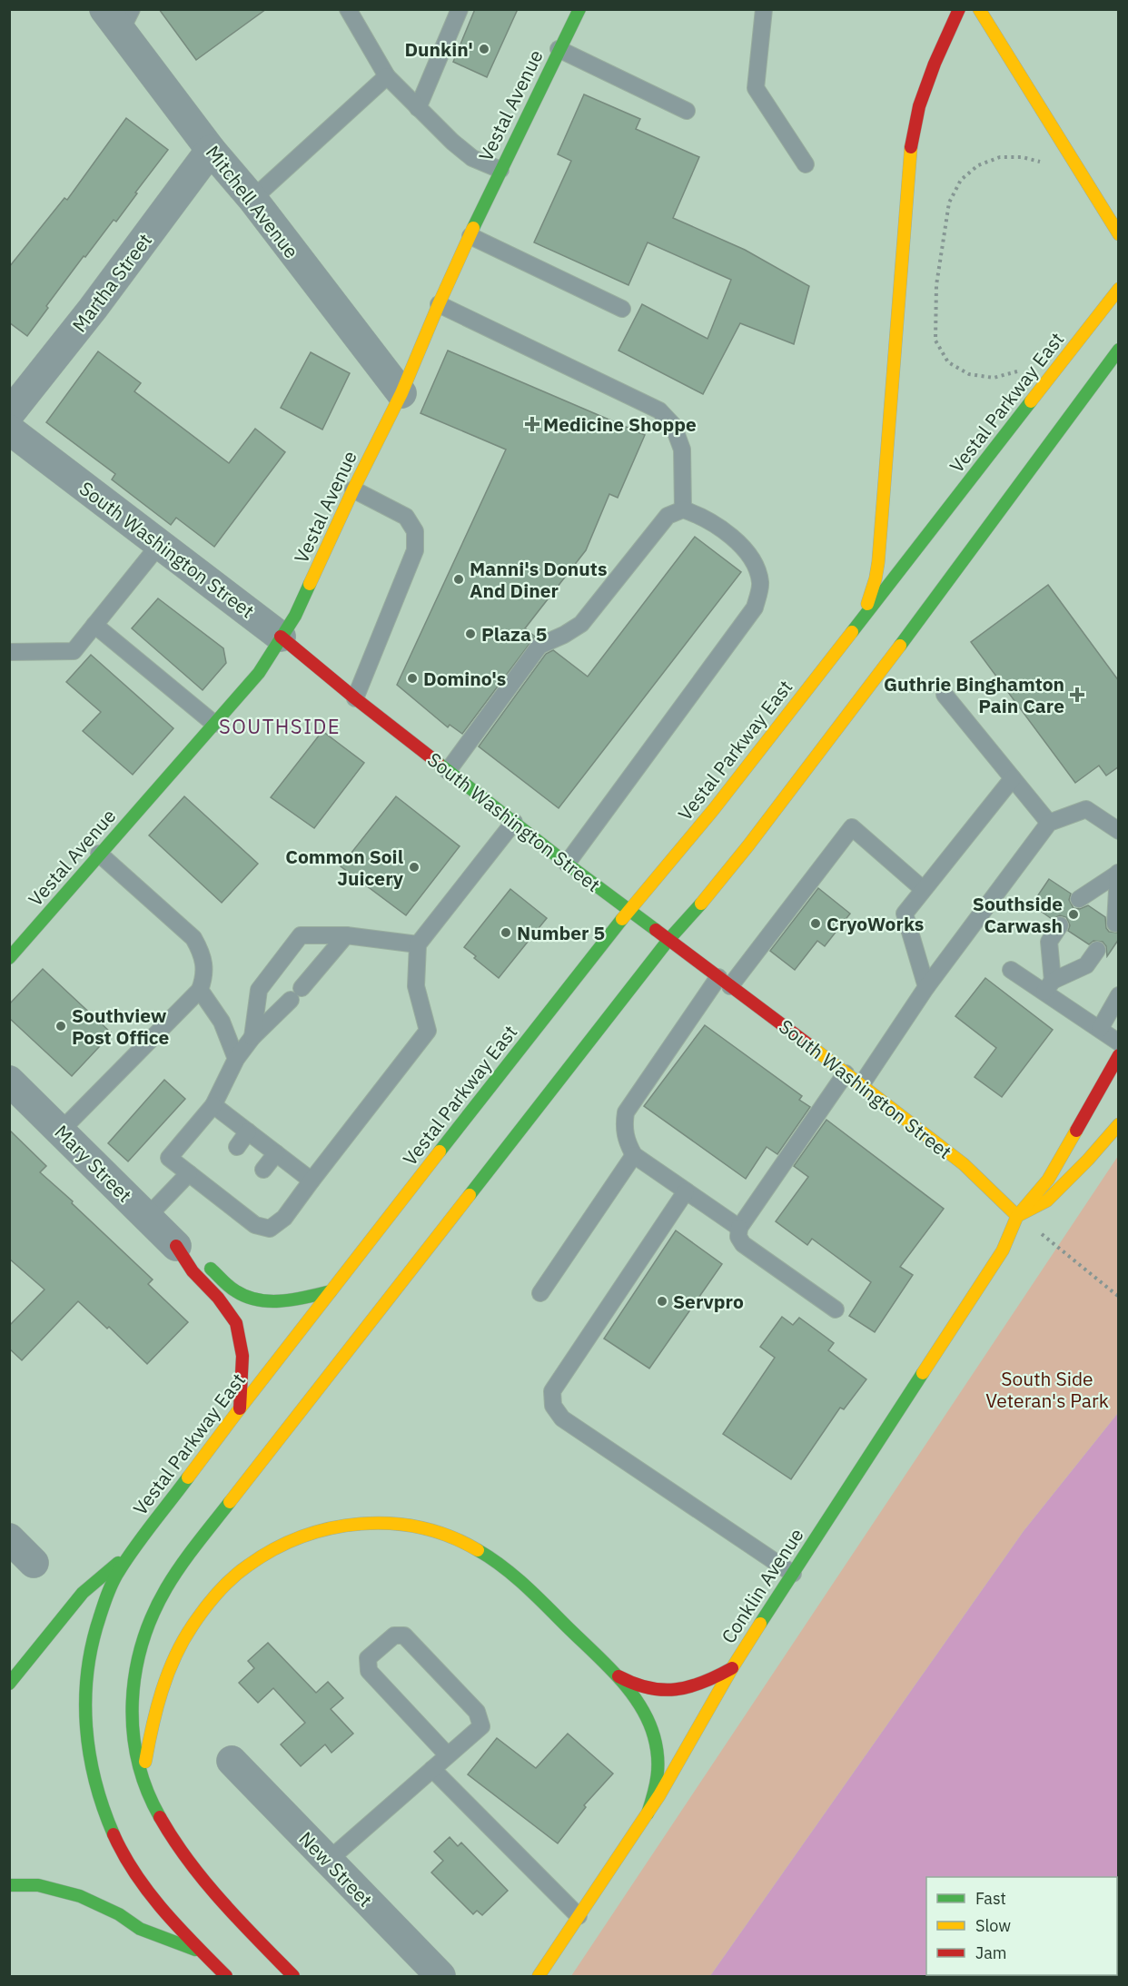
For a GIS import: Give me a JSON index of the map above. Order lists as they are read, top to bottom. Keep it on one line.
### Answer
{"streets":{"main road":["Vestal Avenue","Vestal Parkway East","South Washington Street","Conklin Avenue"],"street":["Mitchell Avenue","Martha Street","Mary Street","New Street"]},"crossings":[["Vestal Avenue","Mitchell Avenue"],["Vestal Avenue","South Washington Street"],["Mitchell Avenue","Martha Street"],["Vestal Parkway East","South Washington Street"],["South Washington Street","Conklin Avenue"]],"districts":["SOUTHSIDE"],"parks":["South Side Veteran's Park"],"places":{"other":["Dunkin'","Manni's Donuts And Diner","Plaza 5","Domino's","Common Soil Juicery","Southside Carwash","CryoWorks","Number 5","Southview Post Office","Servpro"],"health":["Medicine Shoppe","Guthrie Binghamton Pain Care"]},"legend":["Fast","Slow","Jam"]}
